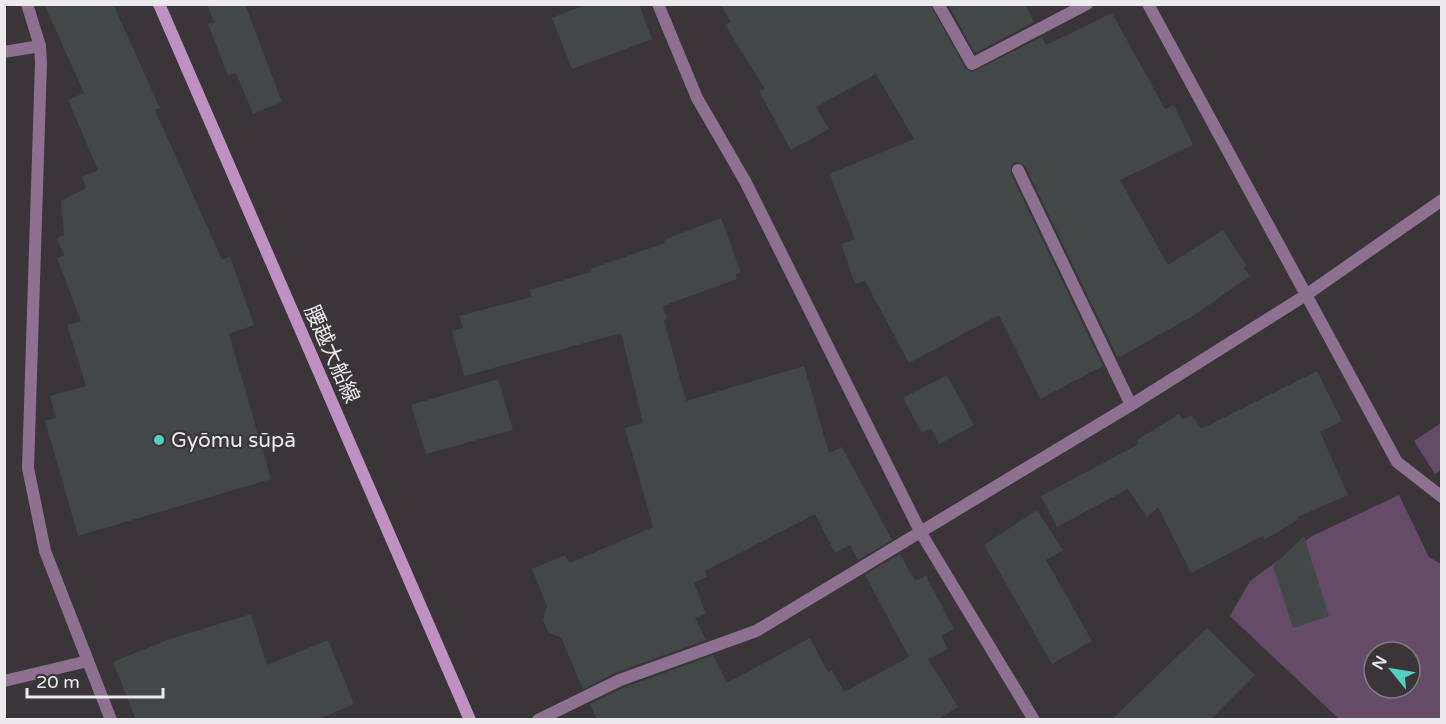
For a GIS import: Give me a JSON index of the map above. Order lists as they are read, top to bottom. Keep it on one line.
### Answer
{"streets":{"main road":["腰越大船線"]},"places":["Gyōmu sūpā"],"scale_bar":"20 m","north":"top left"}
